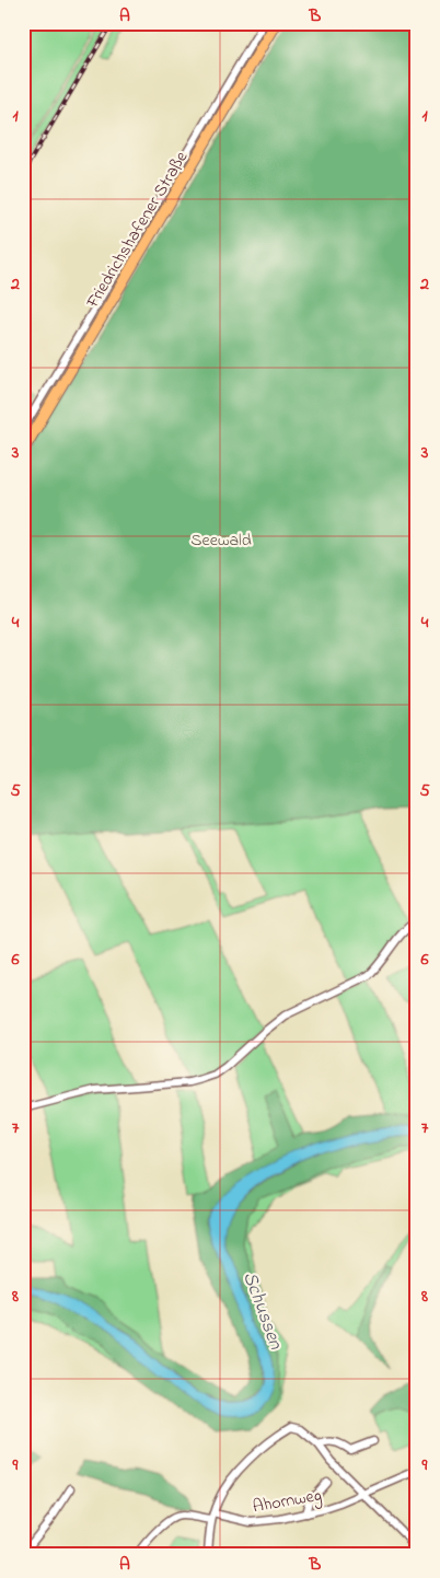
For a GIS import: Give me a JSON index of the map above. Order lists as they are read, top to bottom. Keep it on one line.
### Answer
{"streets":{"main road":["Friedrichshafener Straße"],"street":["Ahornweg"]},"water":["Schussen"],"parks":["Seewald"],"grid":{"columns":["A","B"],"rows":["1","2","3","4","5","6","7","8","9"]}}
